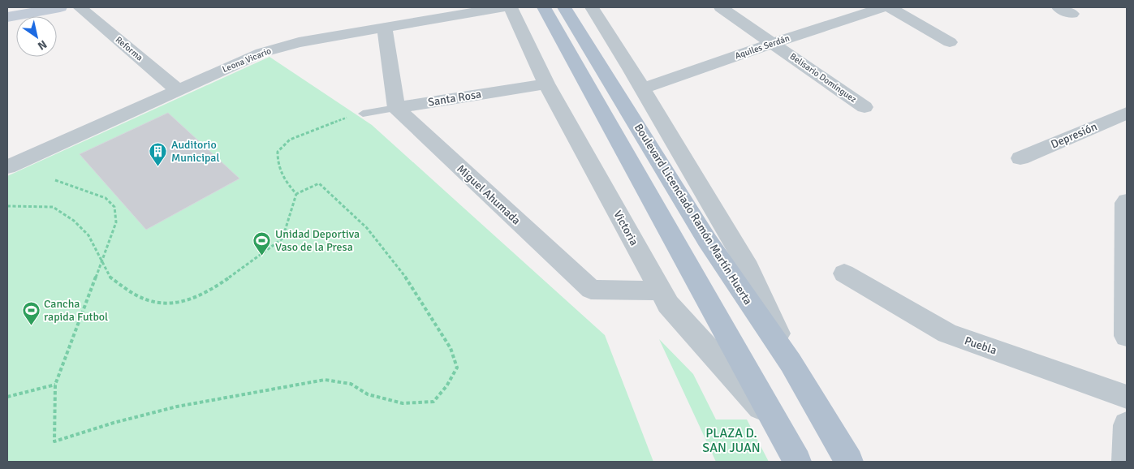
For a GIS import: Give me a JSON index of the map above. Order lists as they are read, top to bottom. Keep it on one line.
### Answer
{"streets":{"main road":["Boulevard Licenciado Ramón Martín Huerta"],"street":["Aquiles Serdán","Reforma","Leona Vicario","Belisario Domínguez","Santa Rosa","Depresión","Miguel Ahumada","Victoria","Puebla"]},"crossings":[["Aquiles Serdán","Belisario Domínguez"],["Reforma","Leona Vicario"],["Santa Rosa","Miguel Ahumada"],["Santa Rosa","Victoria"],["Miguel Ahumada","Victoria"]],"parks":["PLAZA D. SAN JUAN"],"places":{"building":["Auditorio Municipal"],"sports":["Unidad Deportiva Vaso de la Presa","Cancha rapida Futbol"]},"north":"bottom right"}
